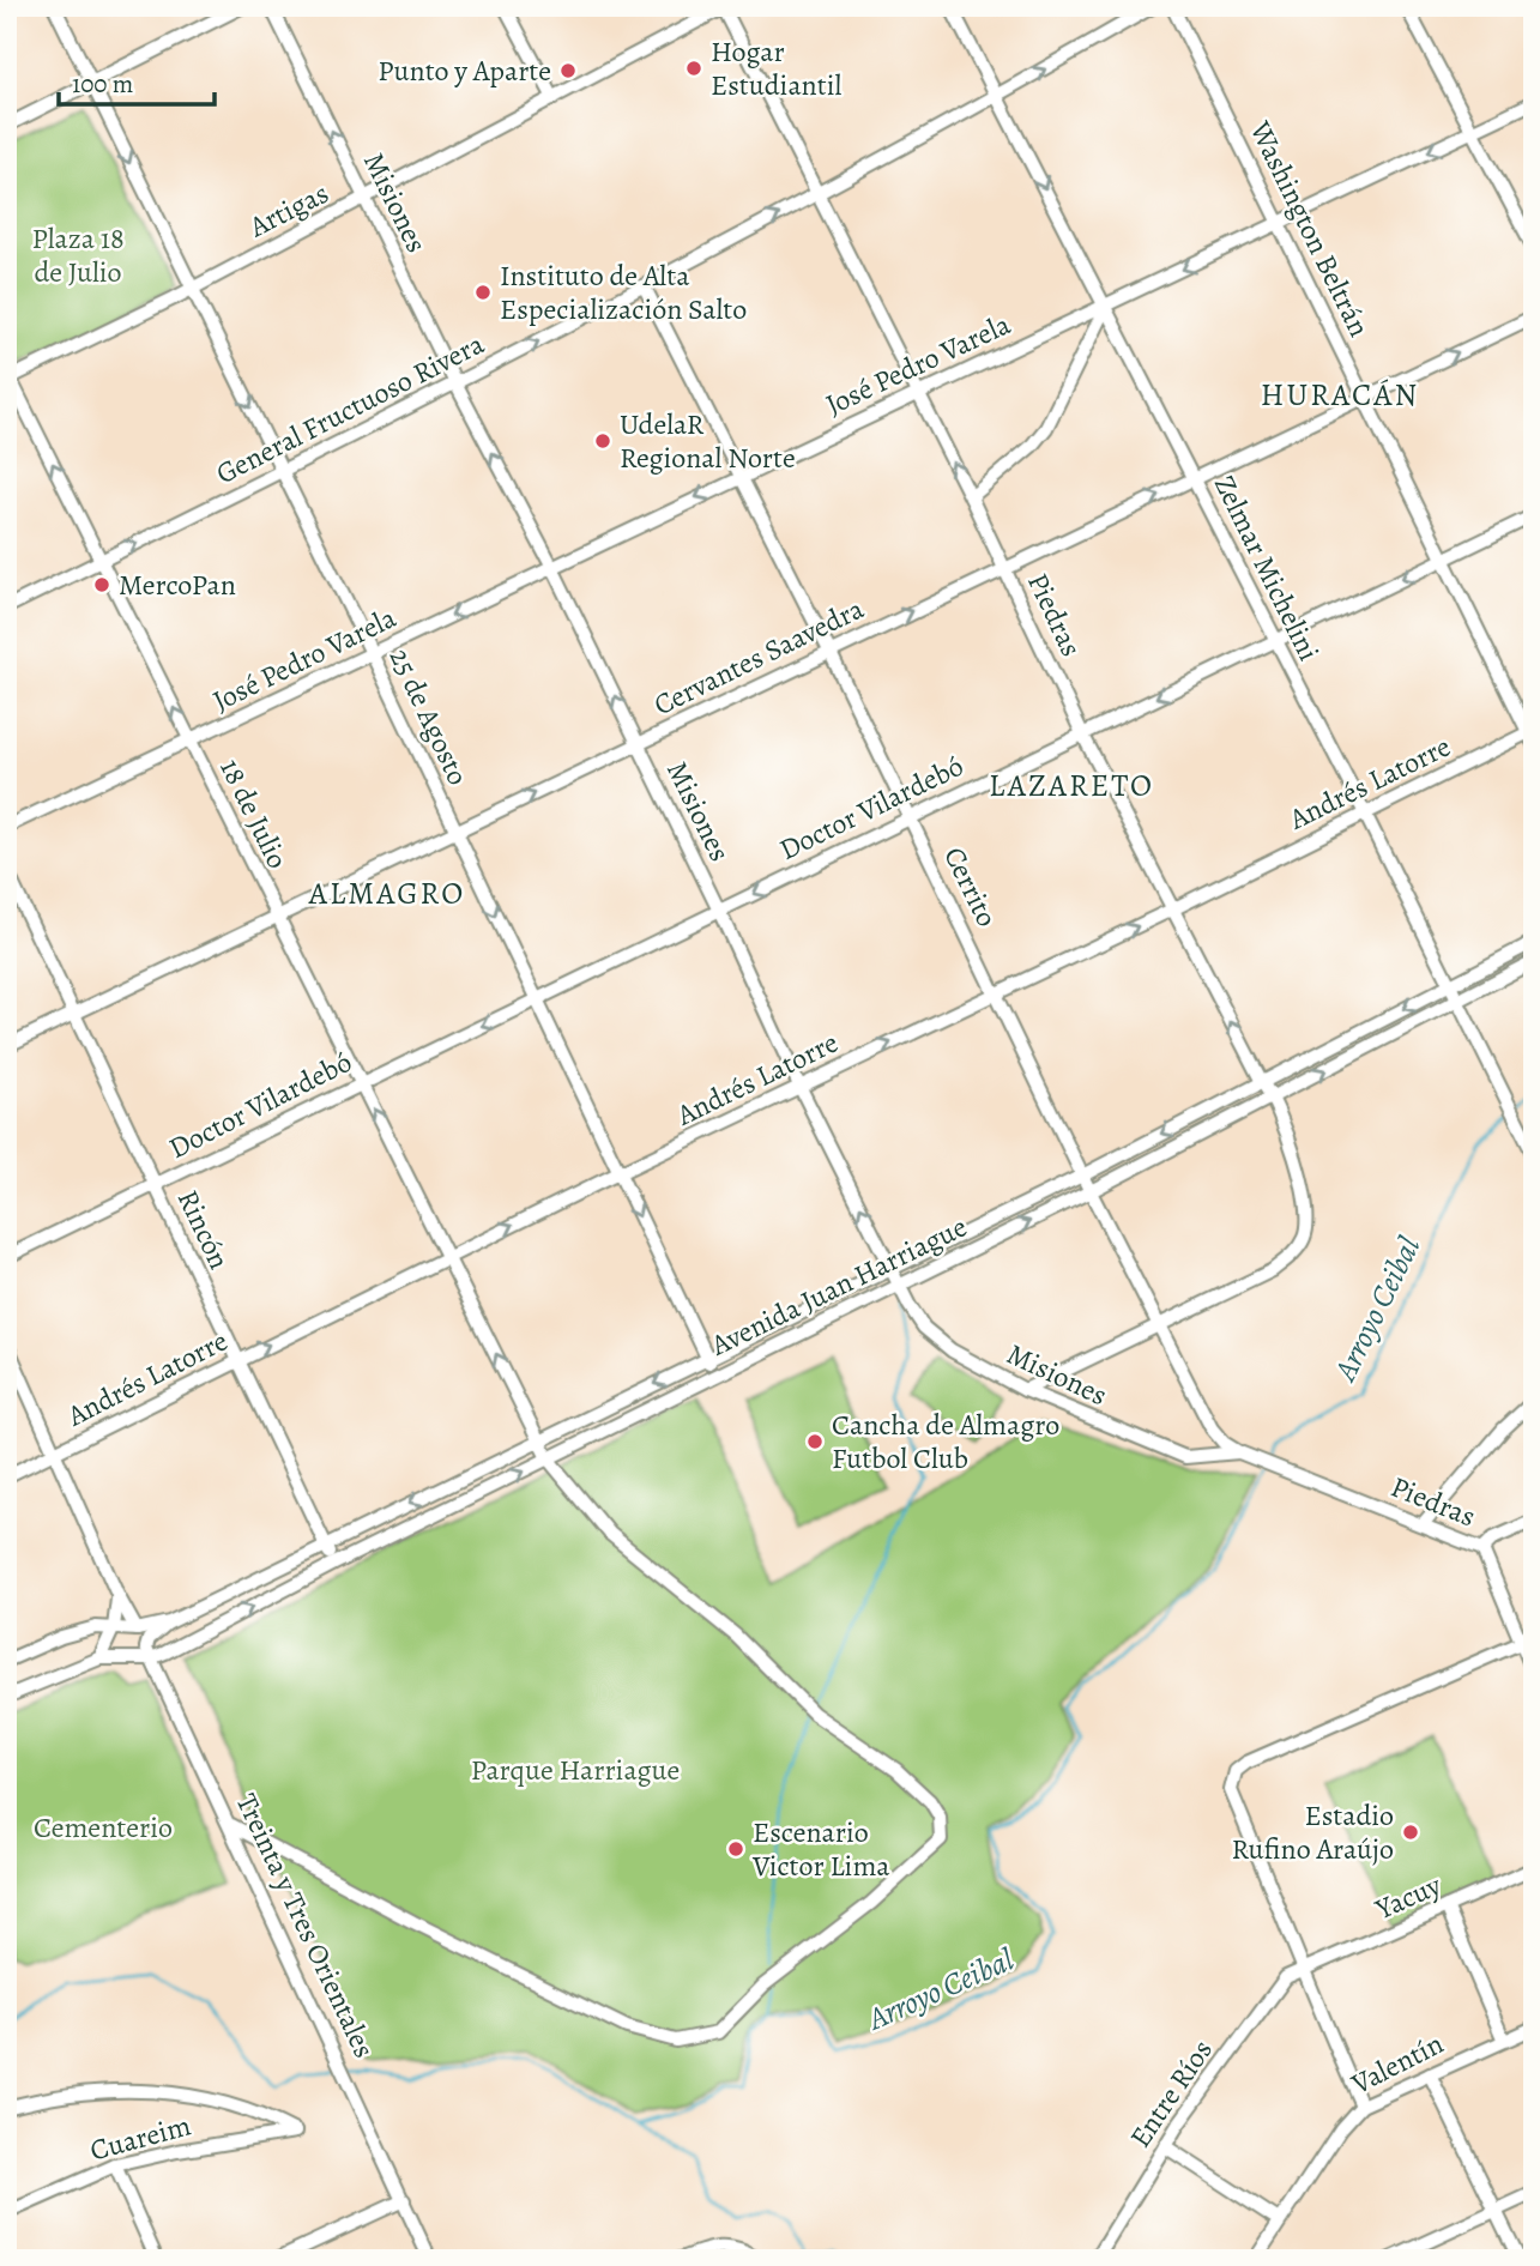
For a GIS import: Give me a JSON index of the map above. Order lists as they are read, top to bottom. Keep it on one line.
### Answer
{"streets":{"street":["Misiones","Artigas","Washington Beltrán","José Pedro Varela","General Fructuoso Rivera","Zelmar Michelini","Piedras","Cervantes Saavedra","25 de Agosto","Andrés Latorre","Doctor Vilardebó","18 de Julio","Cerrito","Rincón","Avenida Juan Harriague","Yacuy","Treinta y Tres Orientales","Valentín","Entre Ríos","Cuareim"]},"crossings":[["Misiones","Artigas"],["Misiones","José Pedro Varela"],["Misiones","General Fructuoso Rivera"],["Misiones","Cervantes Saavedra"],["Misiones","Andrés Latorre"],["Misiones","Doctor Vilardebó"],["Misiones","Cerrito"],["Misiones","Avenida Juan Harriague"],["Artigas","Piedras"],["Artigas","25 de Agosto"],["Artigas","18 de Julio"],["Washington Beltrán","José Pedro Varela"],["Washington Beltrán","Cervantes Saavedra"],["Washington Beltrán","Andrés Latorre"],["Washington Beltrán","Doctor Vilardebó"],["José Pedro Varela","Zelmar Michelini"],["José Pedro Varela","Piedras"],["José Pedro Varela","25 de Agosto"],["José Pedro Varela","18 de Julio"],["José Pedro Varela","Cerrito"],["General Fructuoso Rivera","Zelmar Michelini"],["General Fructuoso Rivera","Piedras"],["General Fructuoso Rivera","25 de Agosto"],["General Fructuoso Rivera","18 de Julio"],["General Fructuoso Rivera","Cerrito"],["Zelmar Michelini","Cervantes Saavedra"],["Zelmar Michelini","Andrés Latorre"],["Zelmar Michelini","Doctor Vilardebó"],["Zelmar Michelini","Avenida Juan Harriague"],["Piedras","Cervantes Saavedra"],["Piedras","Andrés Latorre"],["Piedras","Doctor Vilardebó"],["Piedras","Cerrito"],["Piedras","Avenida Juan Harriague"],["Cervantes Saavedra","25 de Agosto"],["Cervantes Saavedra","18 de Julio"],["Cervantes Saavedra","Cerrito"],["Cervantes Saavedra","Rincón"],["25 de Agosto","Andrés Latorre"],["25 de Agosto","Doctor Vilardebó"],["25 de Agosto","Avenida Juan Harriague"],["Andrés Latorre","18 de Julio"],["Andrés Latorre","Cerrito"],["Andrés Latorre","Rincón"],["Doctor Vilardebó","18 de Julio"],["Doctor Vilardebó","Cerrito"],["Doctor Vilardebó","Rincón"],["18 de Julio","Avenida Juan Harriague"],["18 de Julio","Treinta y Tres Orientales"],["Cerrito","Avenida Juan Harriague"],["Rincón","Avenida Juan Harriague"],["Avenida Juan Harriague","Treinta y Tres Orientales"],["Yacuy","Entre Ríos"]],"one_way":["Misiones","José Pedro Varela","General Fructuoso Rivera","Cervantes Saavedra","25 de Agosto","Andrés Latorre","Doctor Vilardebó"],"districts":["HURACÁN","LAZARETO","ALMAGRO"],"water":["Arroyo Ceibal"],"parks":["Plaza 18 de Julio","Parque Harriague","Cementerio"],"places":["Hogar Estudiantil","Punto y Aparte","Instituto de Alta Especialización Salto","UdelaR Regional Norte","MercoPan","Cancha de Almagro Futbol Club","Estadio Rufino Araújo","Escenario Victor Lima"],"scale_bar":"100 m"}
